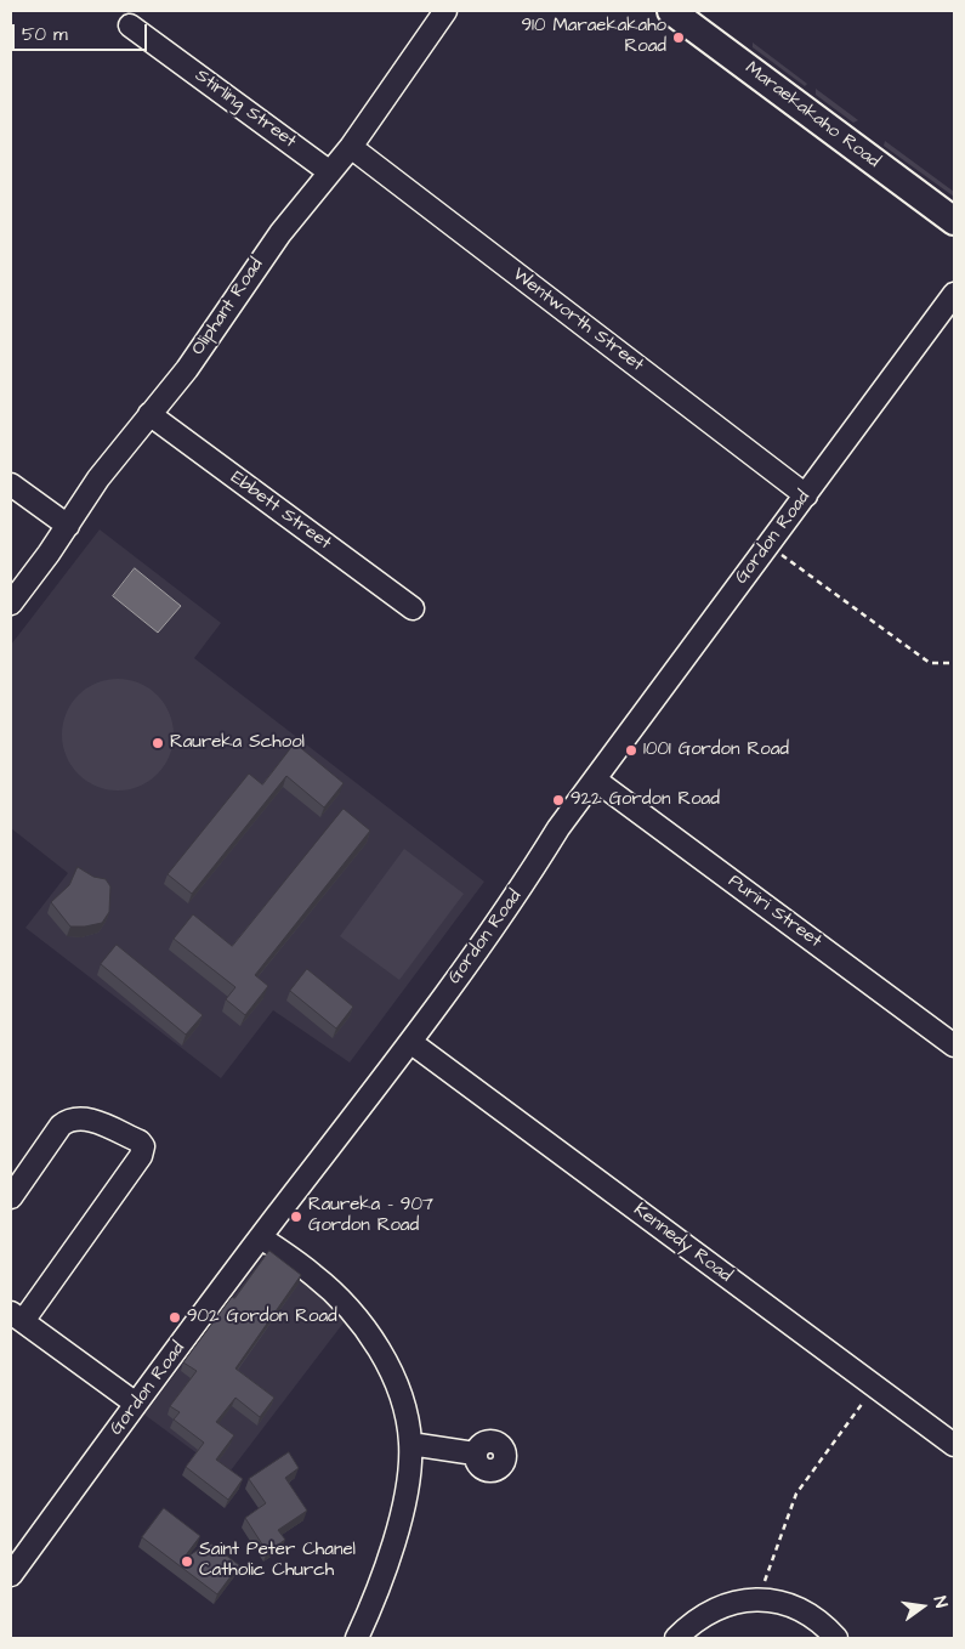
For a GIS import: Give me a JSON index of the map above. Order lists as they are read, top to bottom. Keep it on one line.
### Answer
{"streets":{"main road":["Maraekakaho Road"],"street":["Stirling Street","Oliphant Road","Wentworth Street","Ebbett Street","Gordon Road","Puriri Street","Kennedy Road"]},"crossings":[["Stirling Street","Oliphant Road"],["Oliphant Road","Wentworth Street"],["Oliphant Road","Ebbett Street"],["Wentworth Street","Gordon Road"],["Gordon Road","Puriri Street"],["Gordon Road","Kennedy Road"]],"places":["910 Maraekakaho Road","Raureka School","1001 Gordon Road","922 Gordon Road","Raureka - 907 Gordon Road","902 Gordon Road","Saint Peter Chanel Catholic Church"],"scale_bar":"50 m","north":"right"}
